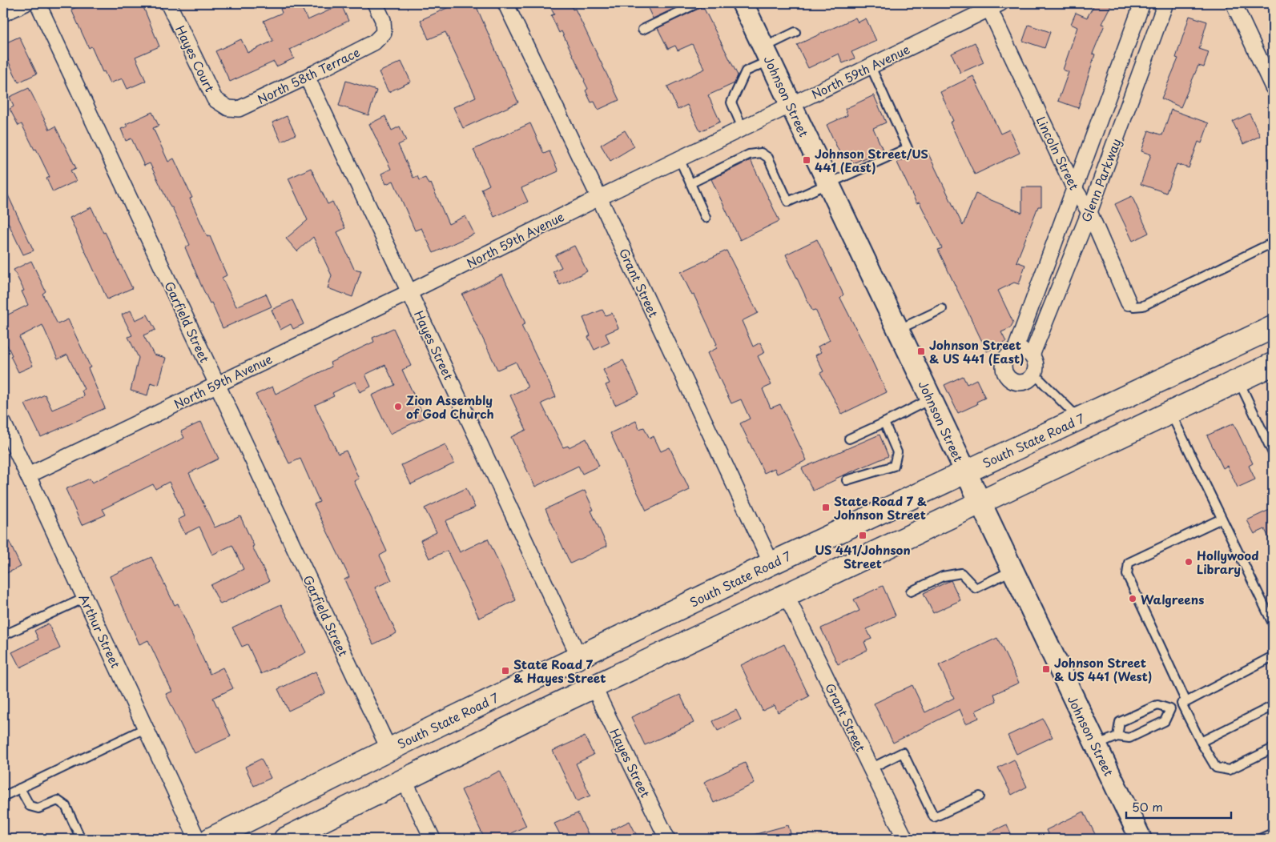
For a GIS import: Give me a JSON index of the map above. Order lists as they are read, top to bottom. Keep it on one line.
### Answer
{"streets":{"main road":["South State Road 7"],"street":["Hayes Court","North 59th Avenue","North 58th Terrace","Johnson Street","Lincoln Street","Glenn Parkway","Grant Street","Garfield Street","Hayes Street","Arthur Street"]},"crossings":[["Hayes Court","North 58th Terrace"],["North 59th Avenue","Johnson Street"],["North 59th Avenue","Lincoln Street"],["North 59th Avenue","Grant Street"],["North 59th Avenue","Garfield Street"],["North 59th Avenue","Hayes Street"],["North 59th Avenue","Arthur Street"],["North 58th Terrace","Hayes Street"],["Johnson Street","South State Road 7"],["Lincoln Street","Glenn Parkway"],["Grant Street","South State Road 7"],["Garfield Street","South State Road 7"],["Hayes Street","South State Road 7"]],"places":{"transit":["Johnson Street/US 441 (East)","Johnson Street & US 441 (East)","State Road 7 & Johnson Street","US 441/Johnson Street","Johnson Street & US 441 (West)","State Road 7 & Hayes Street"],"other":["Zion Assembly of God Church","Hollywood Library","Walgreens"]},"scale_bar":"50 m"}
